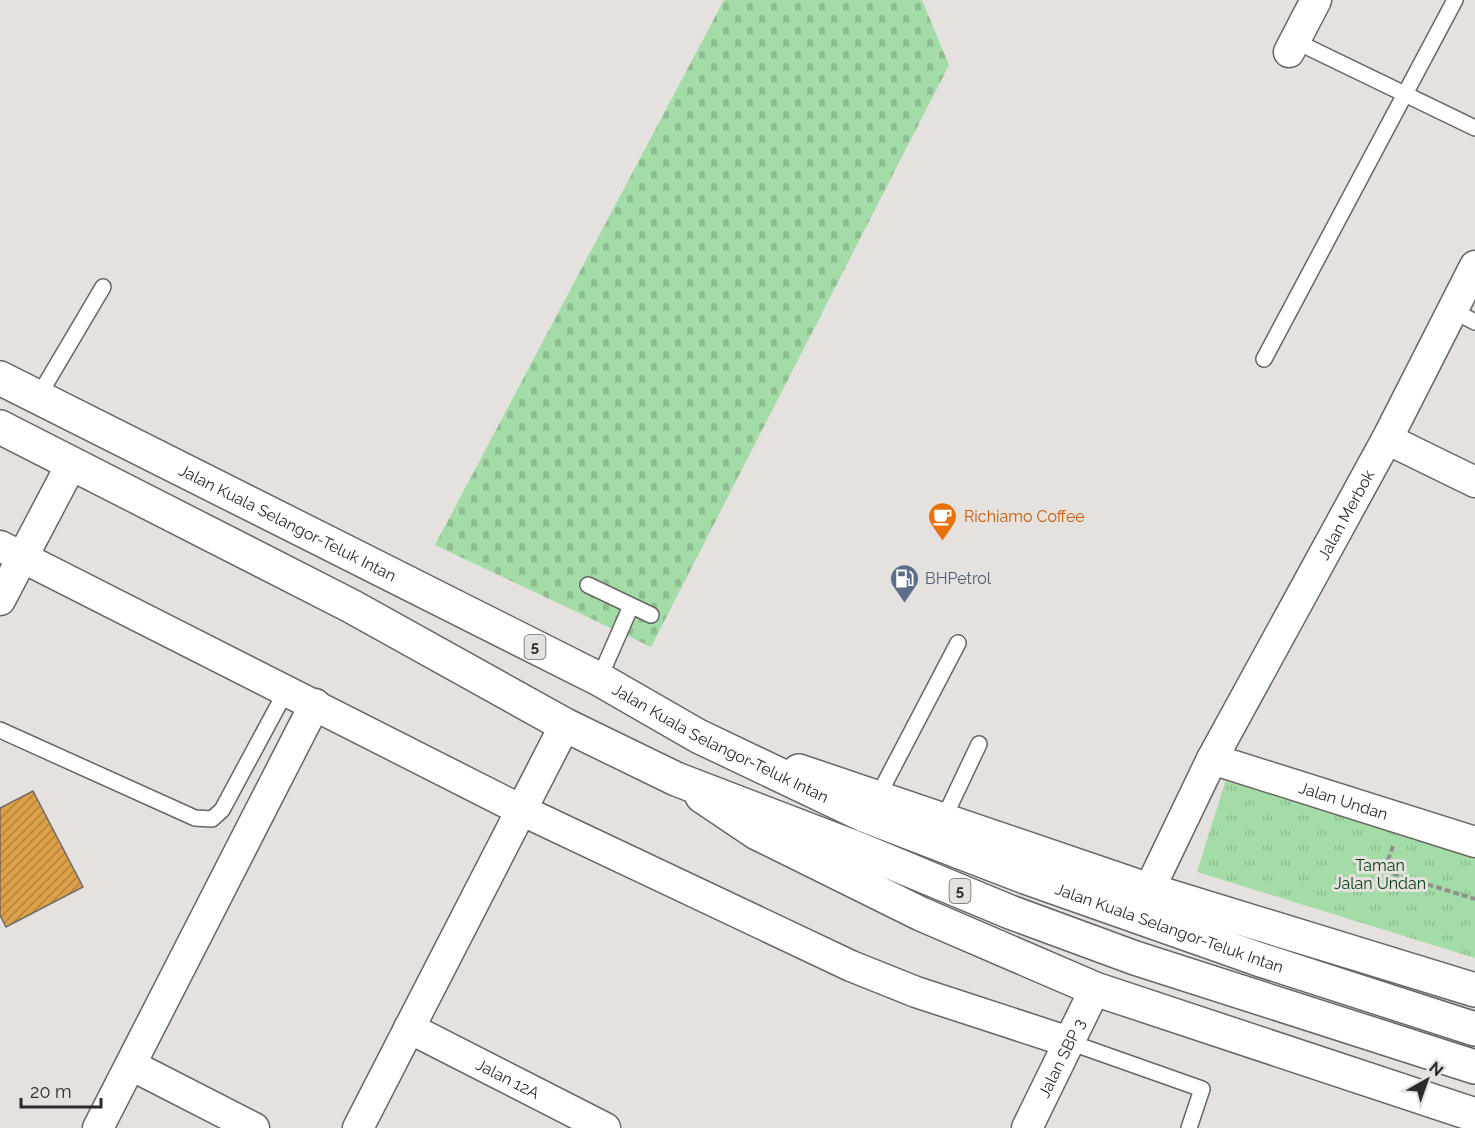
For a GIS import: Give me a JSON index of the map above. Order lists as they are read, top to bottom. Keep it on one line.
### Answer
{"streets":{"main road":["Jalan Kuala Selangor-Teluk Intan","5"],"street":["Jalan Merbok","Jalan Undan","Jalan SBP 3","Jalan 12A"]},"crossings":[["Jalan Merbok","Jalan Undan"]],"parks":["Taman Jalan Undan"],"places":{"cafe":["Richiamo Coffee"],"fuel station":["BHPetrol"]},"scale_bar":"20 m","north":"top right"}
